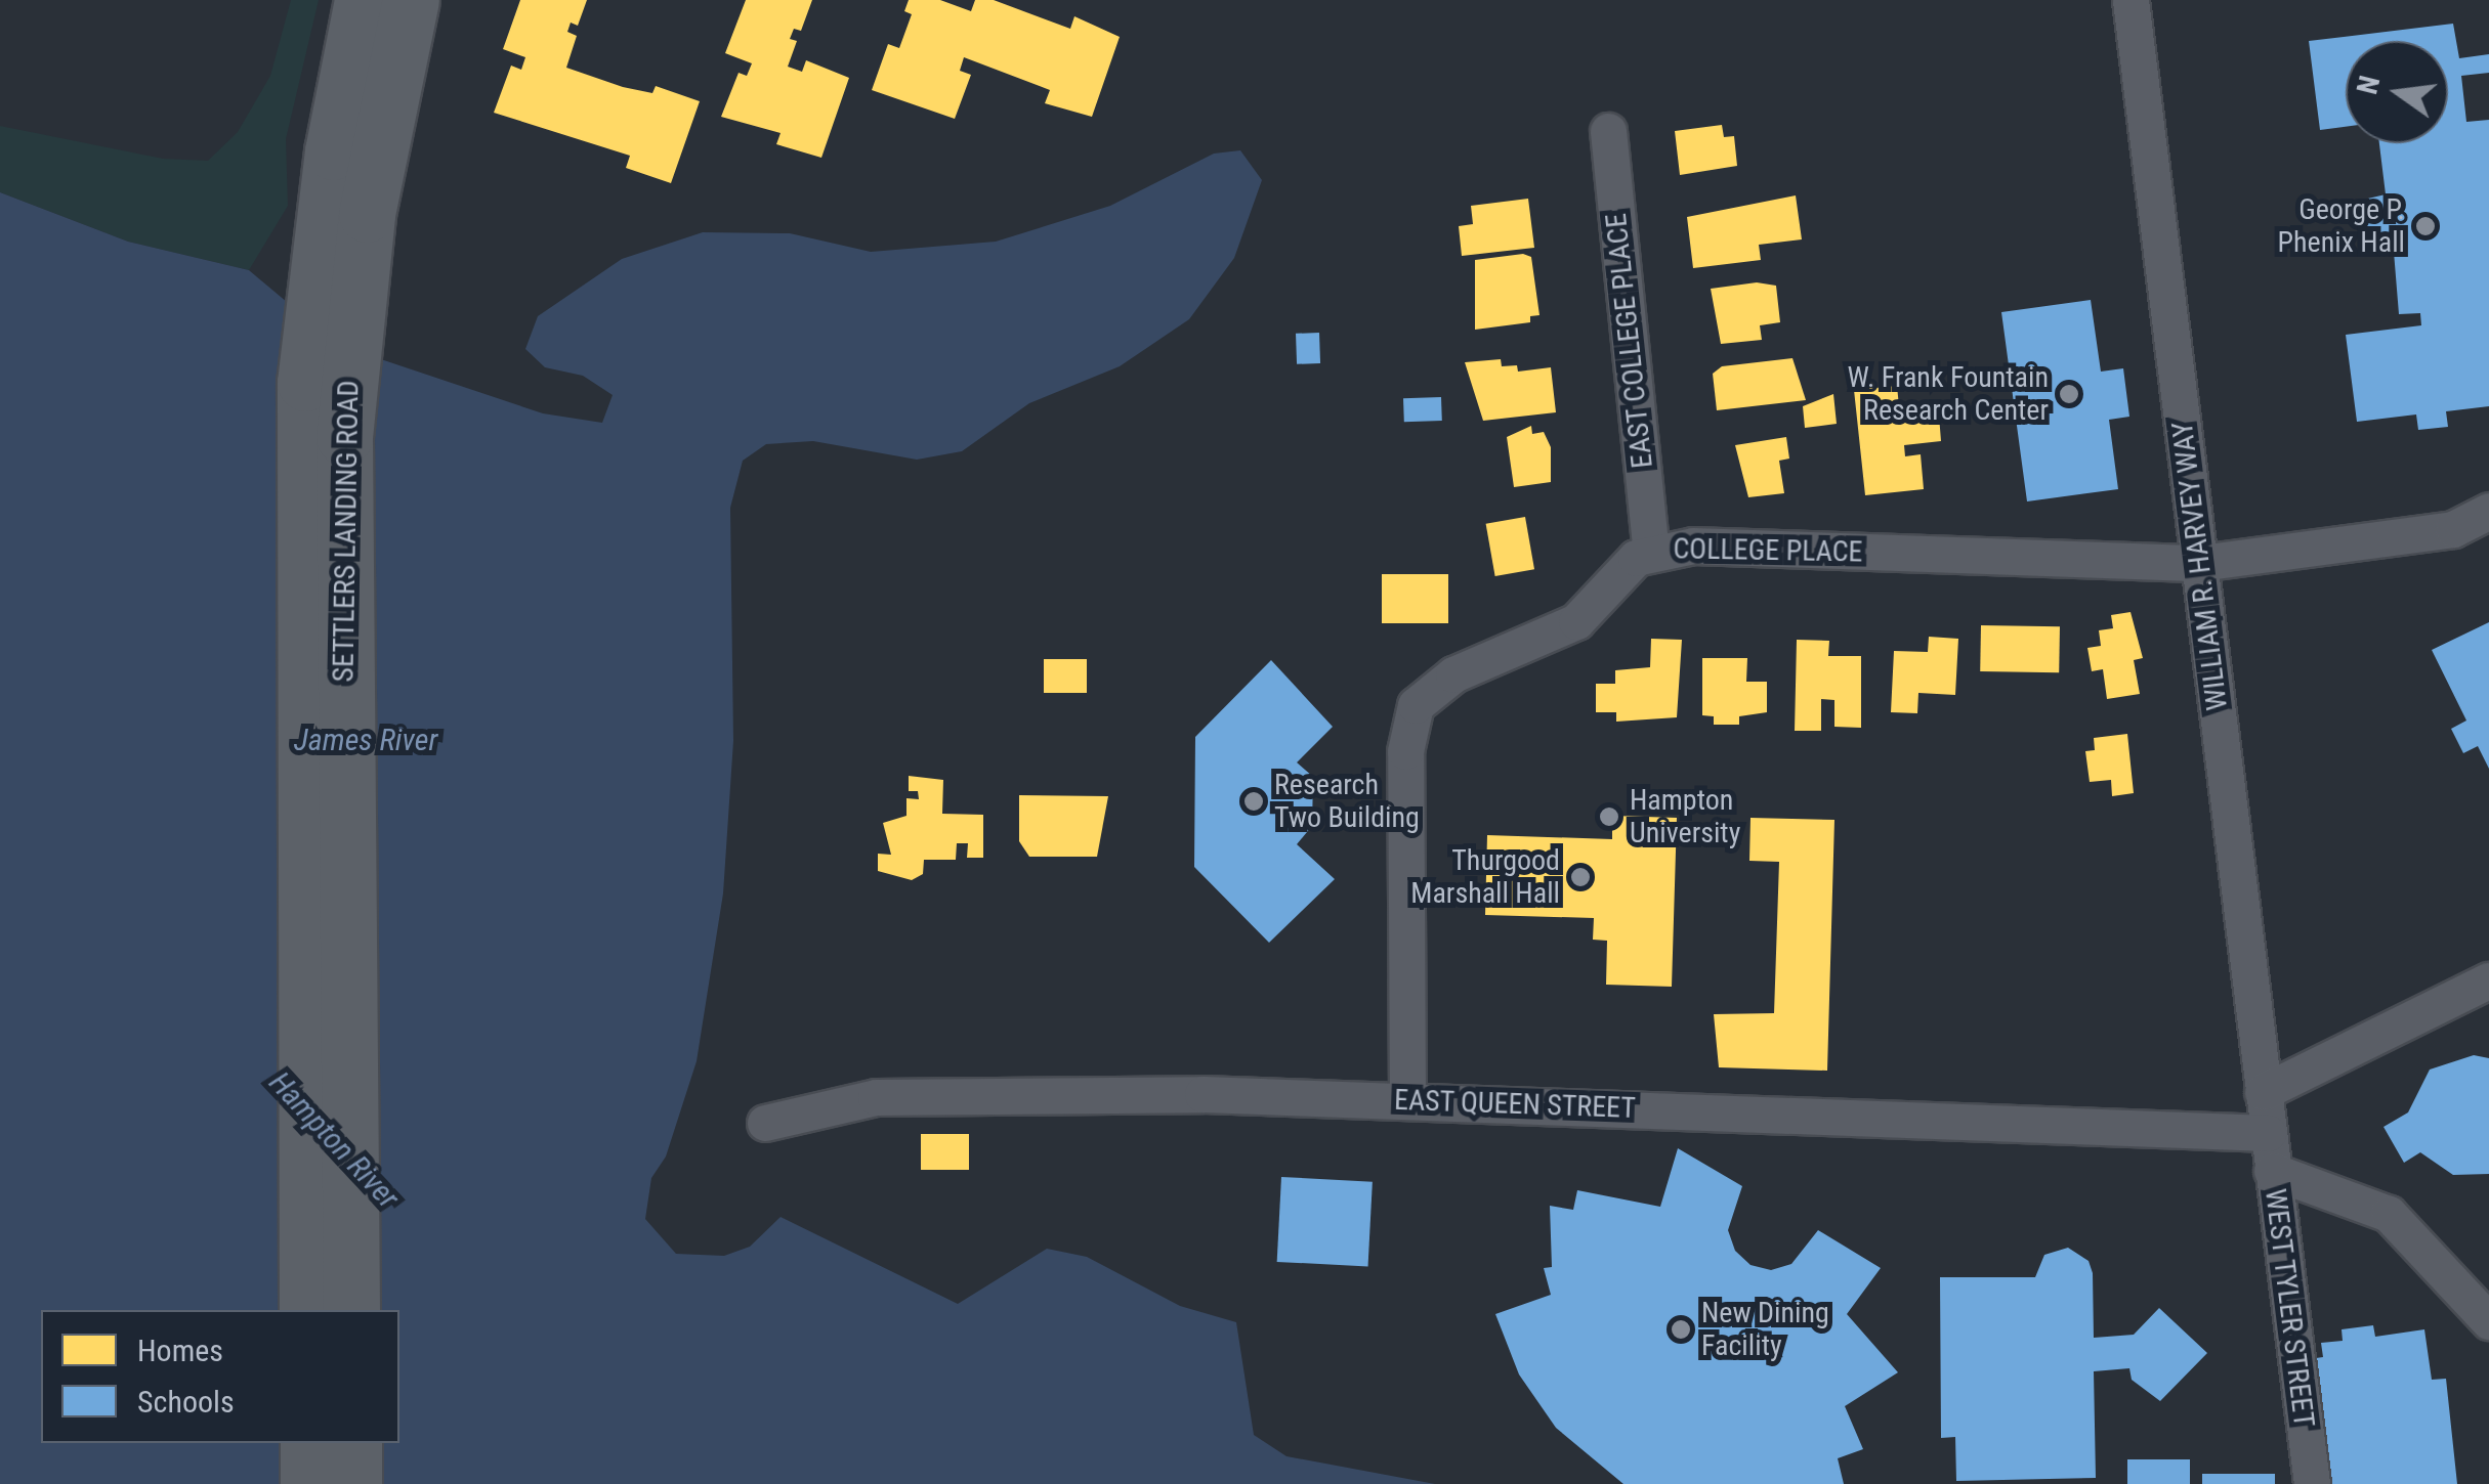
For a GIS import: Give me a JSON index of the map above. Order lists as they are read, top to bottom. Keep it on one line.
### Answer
{"streets":{"main road":["SETTLERS LANDING ROAD"],"street":["EAST COLLEGE PLACE","COLLEGE PLACE","WILLIAM R. HARVEY WAY","EAST QUEEN STREET","WEST TYLER STREET"]},"crossings":[["EAST COLLEGE PLACE","COLLEGE PLACE"],["COLLEGE PLACE","WILLIAM R. HARVEY WAY"],["COLLEGE PLACE","EAST QUEEN STREET"],["WILLIAM R. HARVEY WAY","EAST QUEEN STREET"],["WILLIAM R. HARVEY WAY","WEST TYLER STREET"],["EAST QUEEN STREET","WEST TYLER STREET"]],"water":["James River","Hampton River"],"places":["George P. Phenix Hall","W. Frank Fountain Research Center","Research Two Building","Hampton University","Thurgood Marshall Hall","New Dining Facility"],"legend":["Homes","Schools"],"north":"left"}
